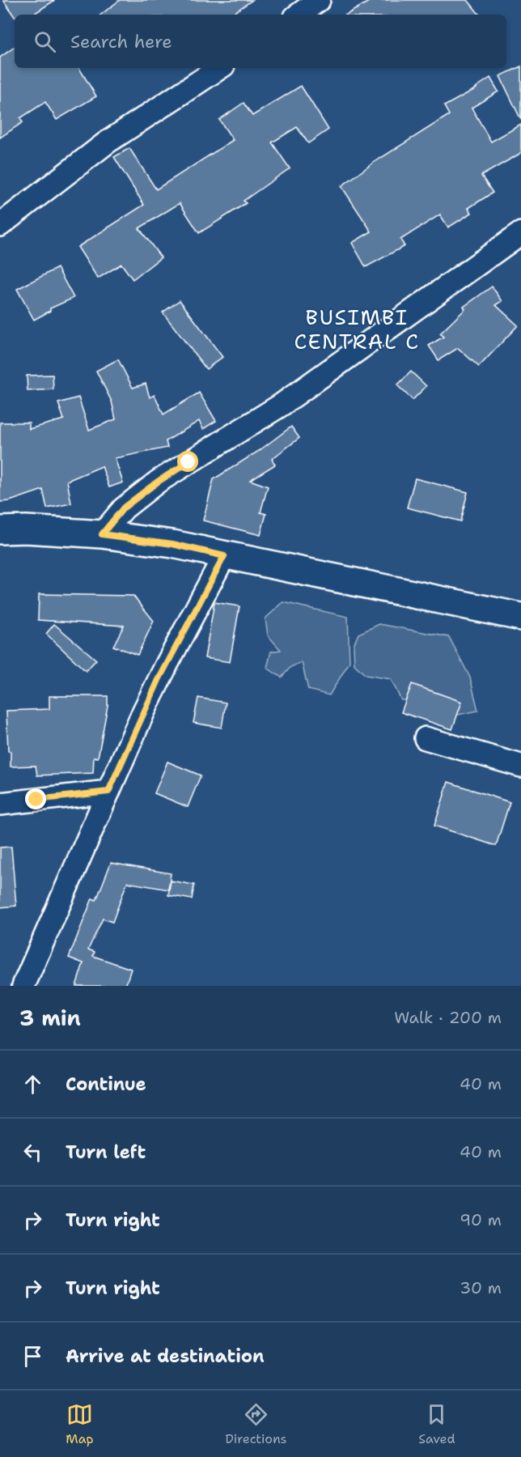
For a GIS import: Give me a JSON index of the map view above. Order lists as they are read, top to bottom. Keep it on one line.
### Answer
{"districts":["BUSIMBI CENTRAL C"],"page":{"search":"Search here","heading":["3 min","Walk · 200 m"],"list":[["Continue","40 m"],["Turn left","40 m"],["Turn right","90 m"],["Turn right","30 m"],"Arrive at destination"],"nav":["Map","Directions","Saved"]}}
